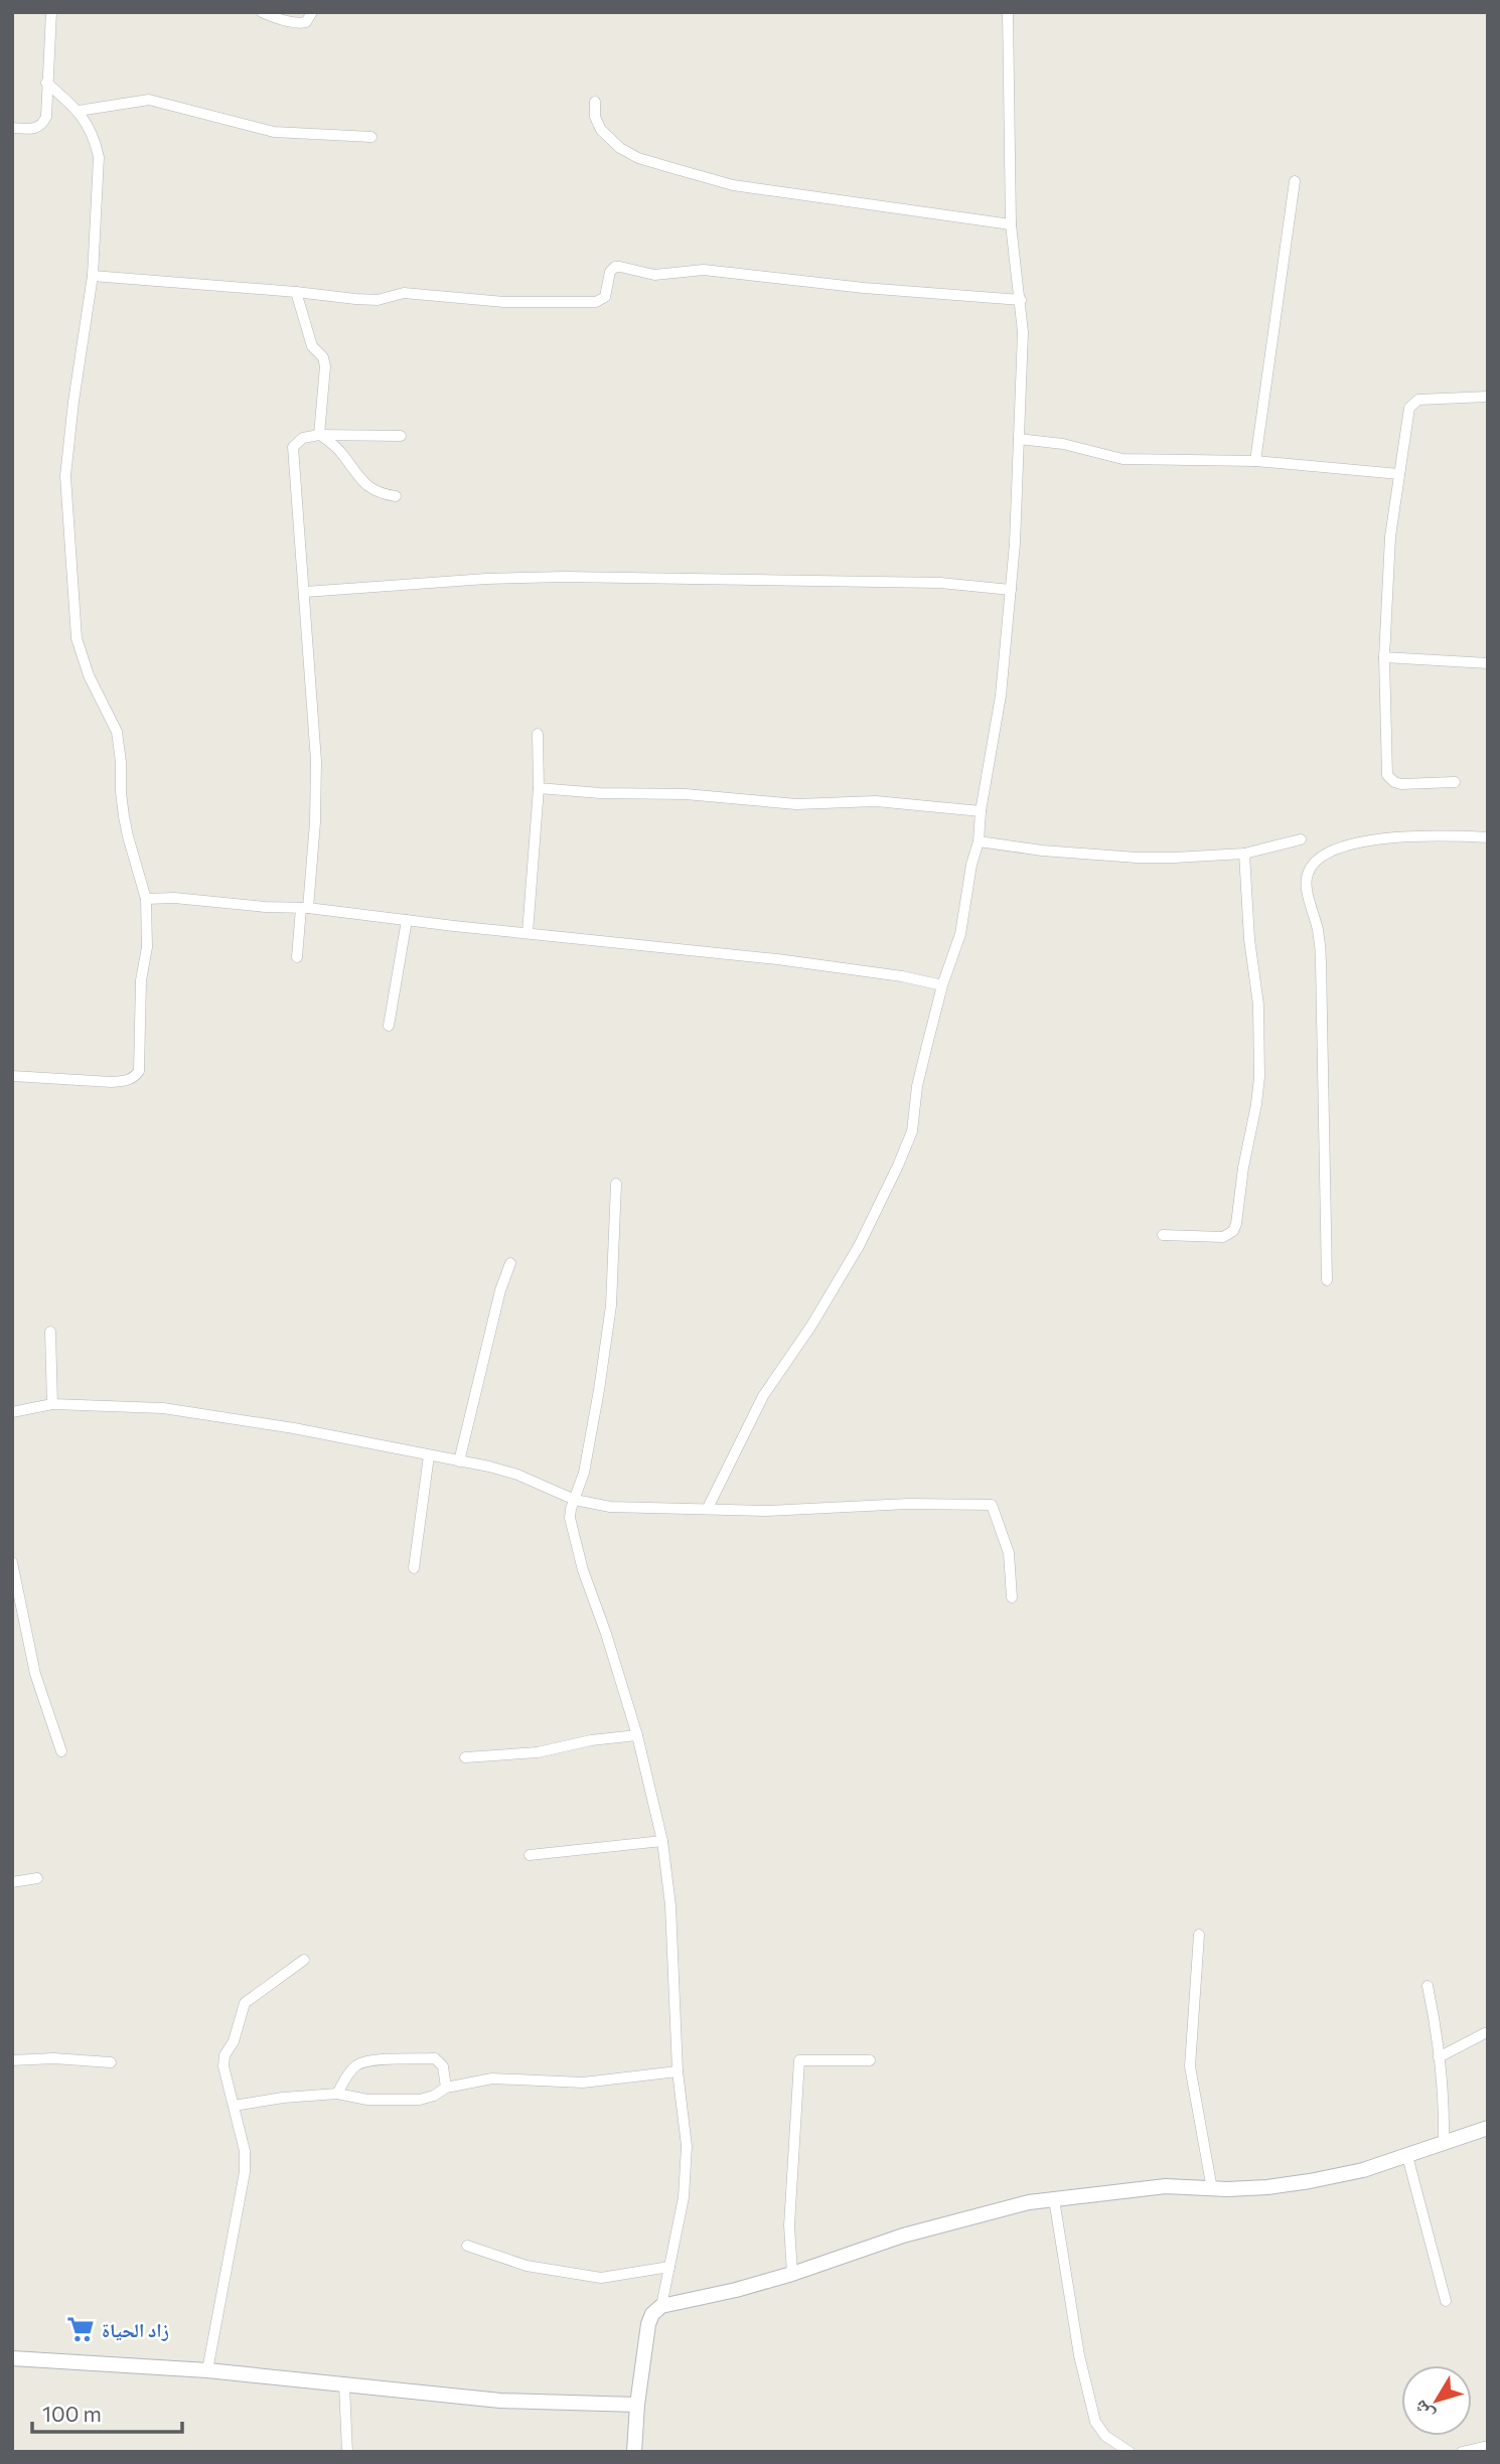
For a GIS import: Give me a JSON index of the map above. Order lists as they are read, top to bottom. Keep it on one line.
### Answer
{"places":{"supermarket":["زاد الحياة"]},"scale_bar":"100 m","north":"bottom left"}
